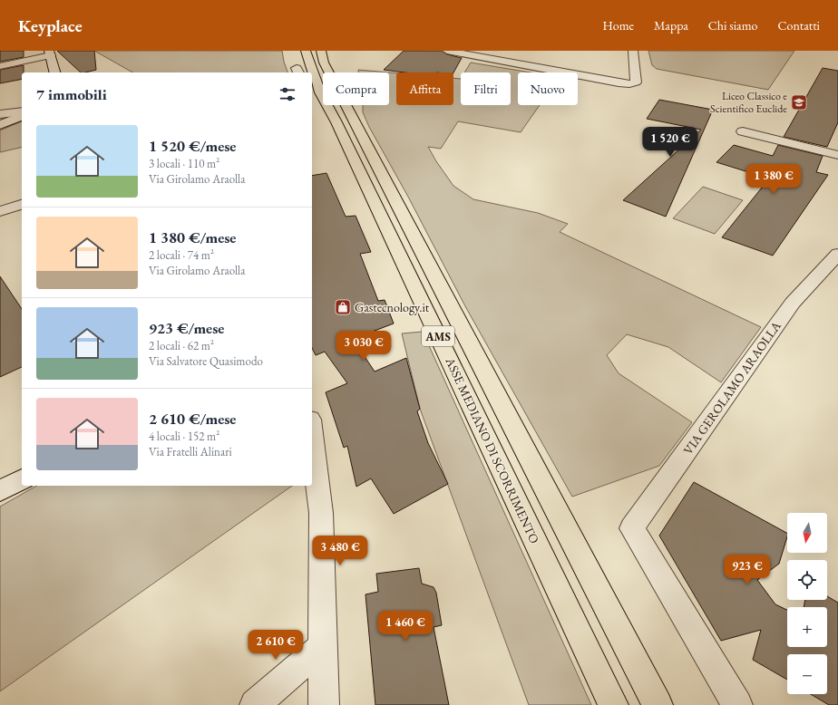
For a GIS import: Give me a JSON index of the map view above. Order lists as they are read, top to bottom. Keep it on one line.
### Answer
{"streets":{"highway":["AMS","ASSE MEDIANO DI SCORRIMENTO"],"street":["VIA GEROLAMO ARAOLLA"]},"places":{"school or university":["Liceo Classico e Scientifico Euclide"],"shop":["Gastecnology.it"]},"north":"bottom","page":{"header":"Keyplace","nav":["Home","Mappa","Chi siamo","Contatti"],"chip":["Compra","Affitta","Filtri","Nuovo"],"heading":"7 immobili","list":[{"name":"1 520 €/mese","note":"3 locali · 110 m² · Via Girolamo Araolla"},{"name":"1 380 €/mese","note":"2 locali · 74 m² · Via Girolamo Araolla"},{"name":"923 €/mese","note":"2 locali · 62 m² · Via Salvatore Quasimodo"},{"name":"2 610 €/mese","note":"4 locali · 152 m² · Via Fratelli Alinari"}],"price":["1 520 €","1 380 €","3 030 €","3 480 €","923 €","1 460 €","2 610 €"],"map_buttons":["+","−"]}}
